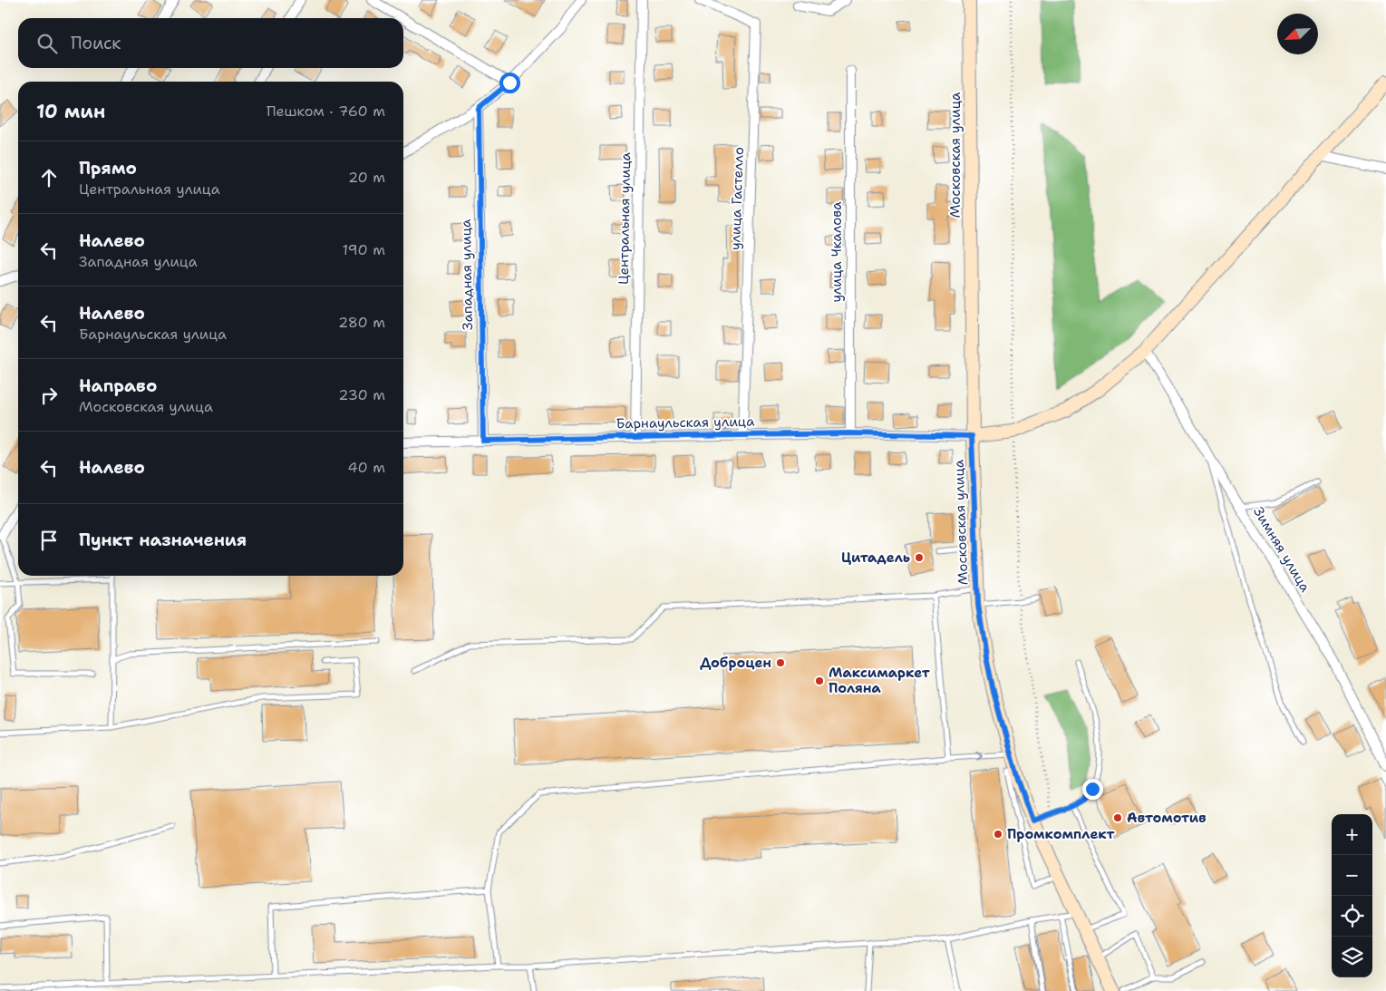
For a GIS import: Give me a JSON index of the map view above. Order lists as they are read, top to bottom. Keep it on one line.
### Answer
{"streets":{"main road":["Московская улица"],"street":["улица Гастелло","Центральная улица","улица Чкалова","Западная улица","Барнаульская улица","Зимняя улица"]},"crossings":[["Московская улица","Барнаульская улица"],["улица Гастелло","Барнаульская улица"],["Центральная улица","Барнаульская улица"],["улица Чкалова","Барнаульская улица"],["Западная улица","Барнаульская улица"]],"places":["Цитадель","Доброцен","Максимаркет Поляна","Автомотив","Промкомплект"],"north":"bottom left","page":{"search":"Поиск","heading":["10 мин","Пешком · 760 m"],"list":[["Прямо","Центральная улица","20 m"],["Налево","Западная улица","190 m"],["Налево","Барнаульская улица","280 m"],["Направо","Московская улица","230 m"],["Налево","40 m"],"Пункт назначения"],"map_buttons":["+","−"]}}
